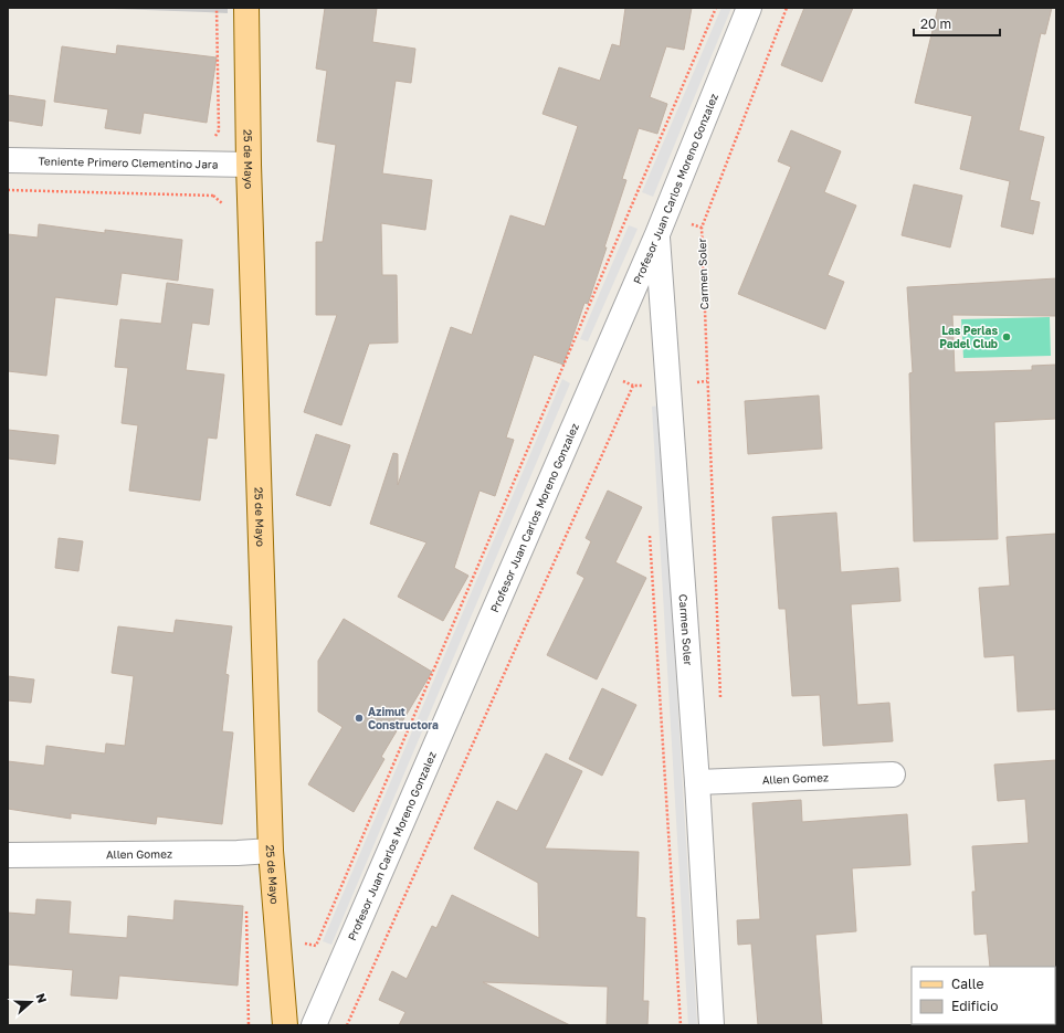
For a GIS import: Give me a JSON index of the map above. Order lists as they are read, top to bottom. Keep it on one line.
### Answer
{"streets":{"main road":["25 de Mayo"],"street":["Teniente Primero Clementino Jara","Profesor Juan Carlos Moreno Gonzalez","Carmen Soler","Allen Gomez"]},"crossings":[["25 de Mayo","Teniente Primero Clementino Jara"],["25 de Mayo","Allen Gomez"],["Profesor Juan Carlos Moreno Gonzalez","Carmen Soler"],["Carmen Soler","Allen Gomez"]],"places":["Las Perlas Padel Club","Azimut Constructora"],"legend":["Calle","Edificio"],"scale_bar":"20 m","north":"right"}
